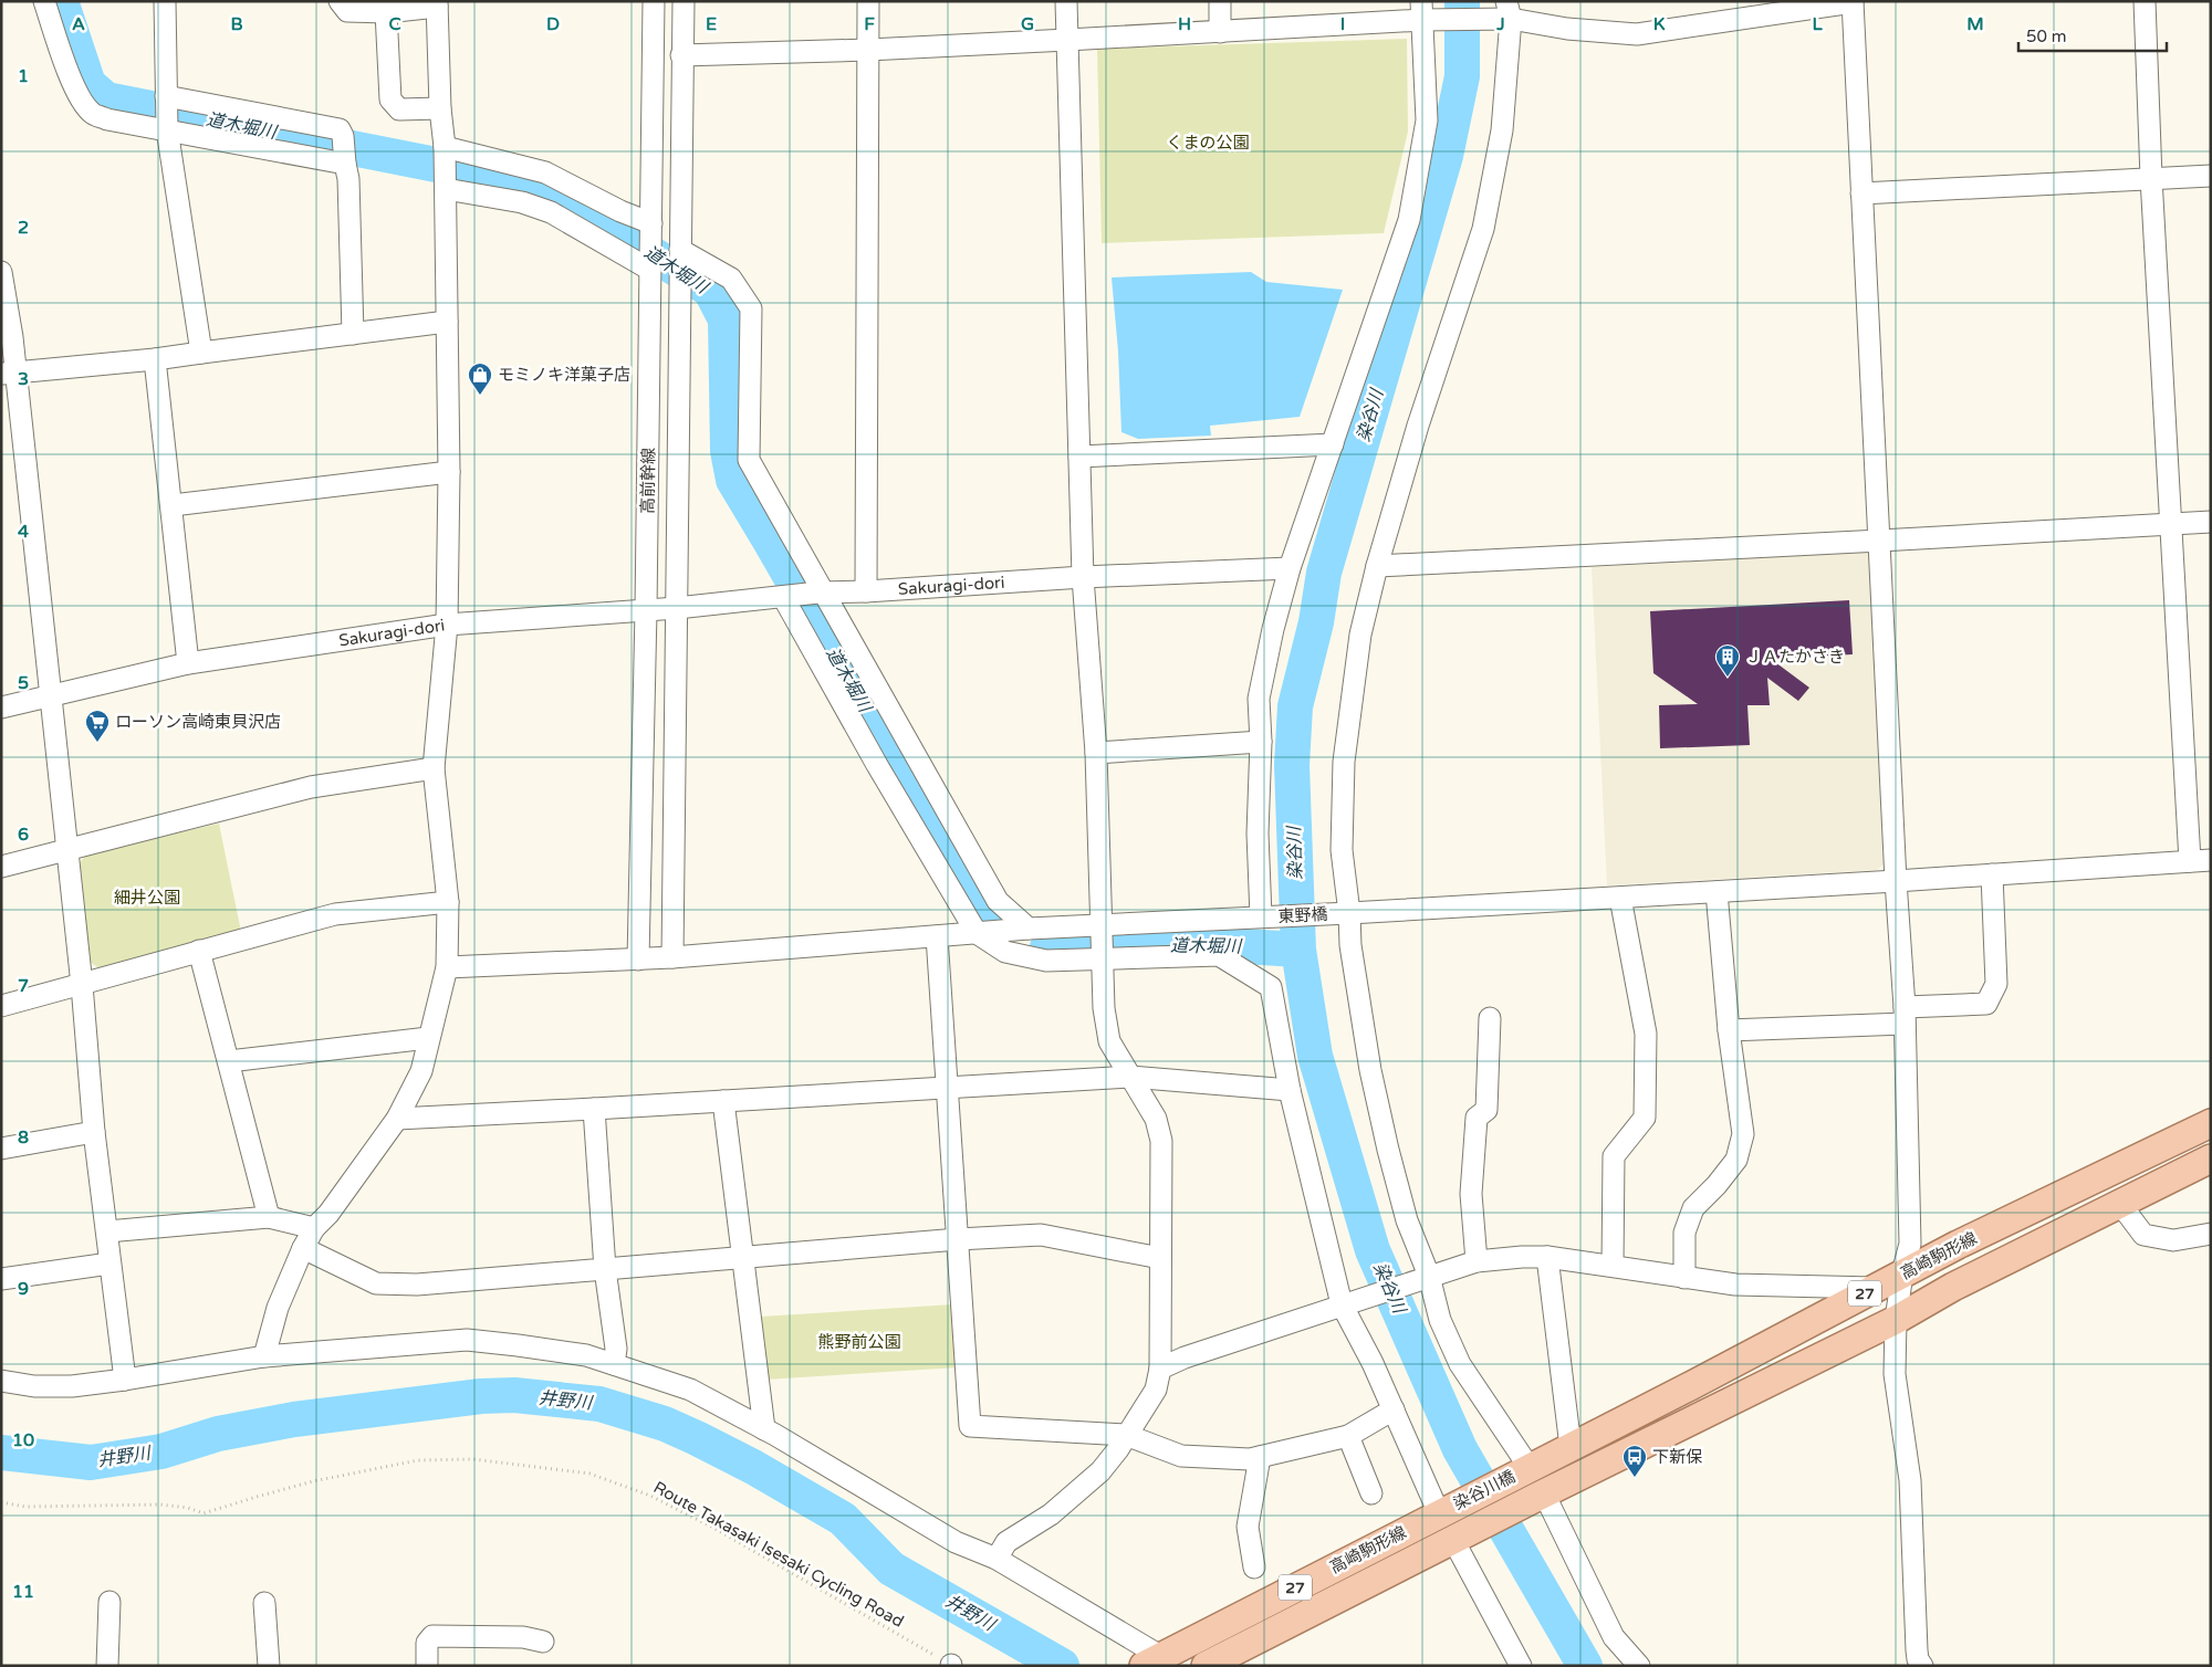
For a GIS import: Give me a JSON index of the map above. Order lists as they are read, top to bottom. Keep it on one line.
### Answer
{"streets":{"main road":["高崎駒形線","27","染谷川橋"],"street":["高前幹線","Sakuragi-dori","東野橋"],"path":["Route Takasaki Isesaki Cycling Road"]},"crossings":[["高前幹線","Sakuragi-dori"],["高前幹線","東野橋"],["高崎駒形線","染谷川橋"]],"water":["道木堀川","染谷川","井野川"],"parks":["くまの公園","細井公園","熊野前公園"],"places":{"shop":["モミノキ洋菓子店"],"building":["ＪＡたかさき"],"supermarket":["ローソン高崎東貝沢店"],"bus stop":["下新保"]},"scale_bar":"50 m","grid":{"columns":["A","B","C","D","E","F","G","H","I","J","K","L","M"],"rows":["1","2","3","4","5","6","7","8","9","10","11"]}}
